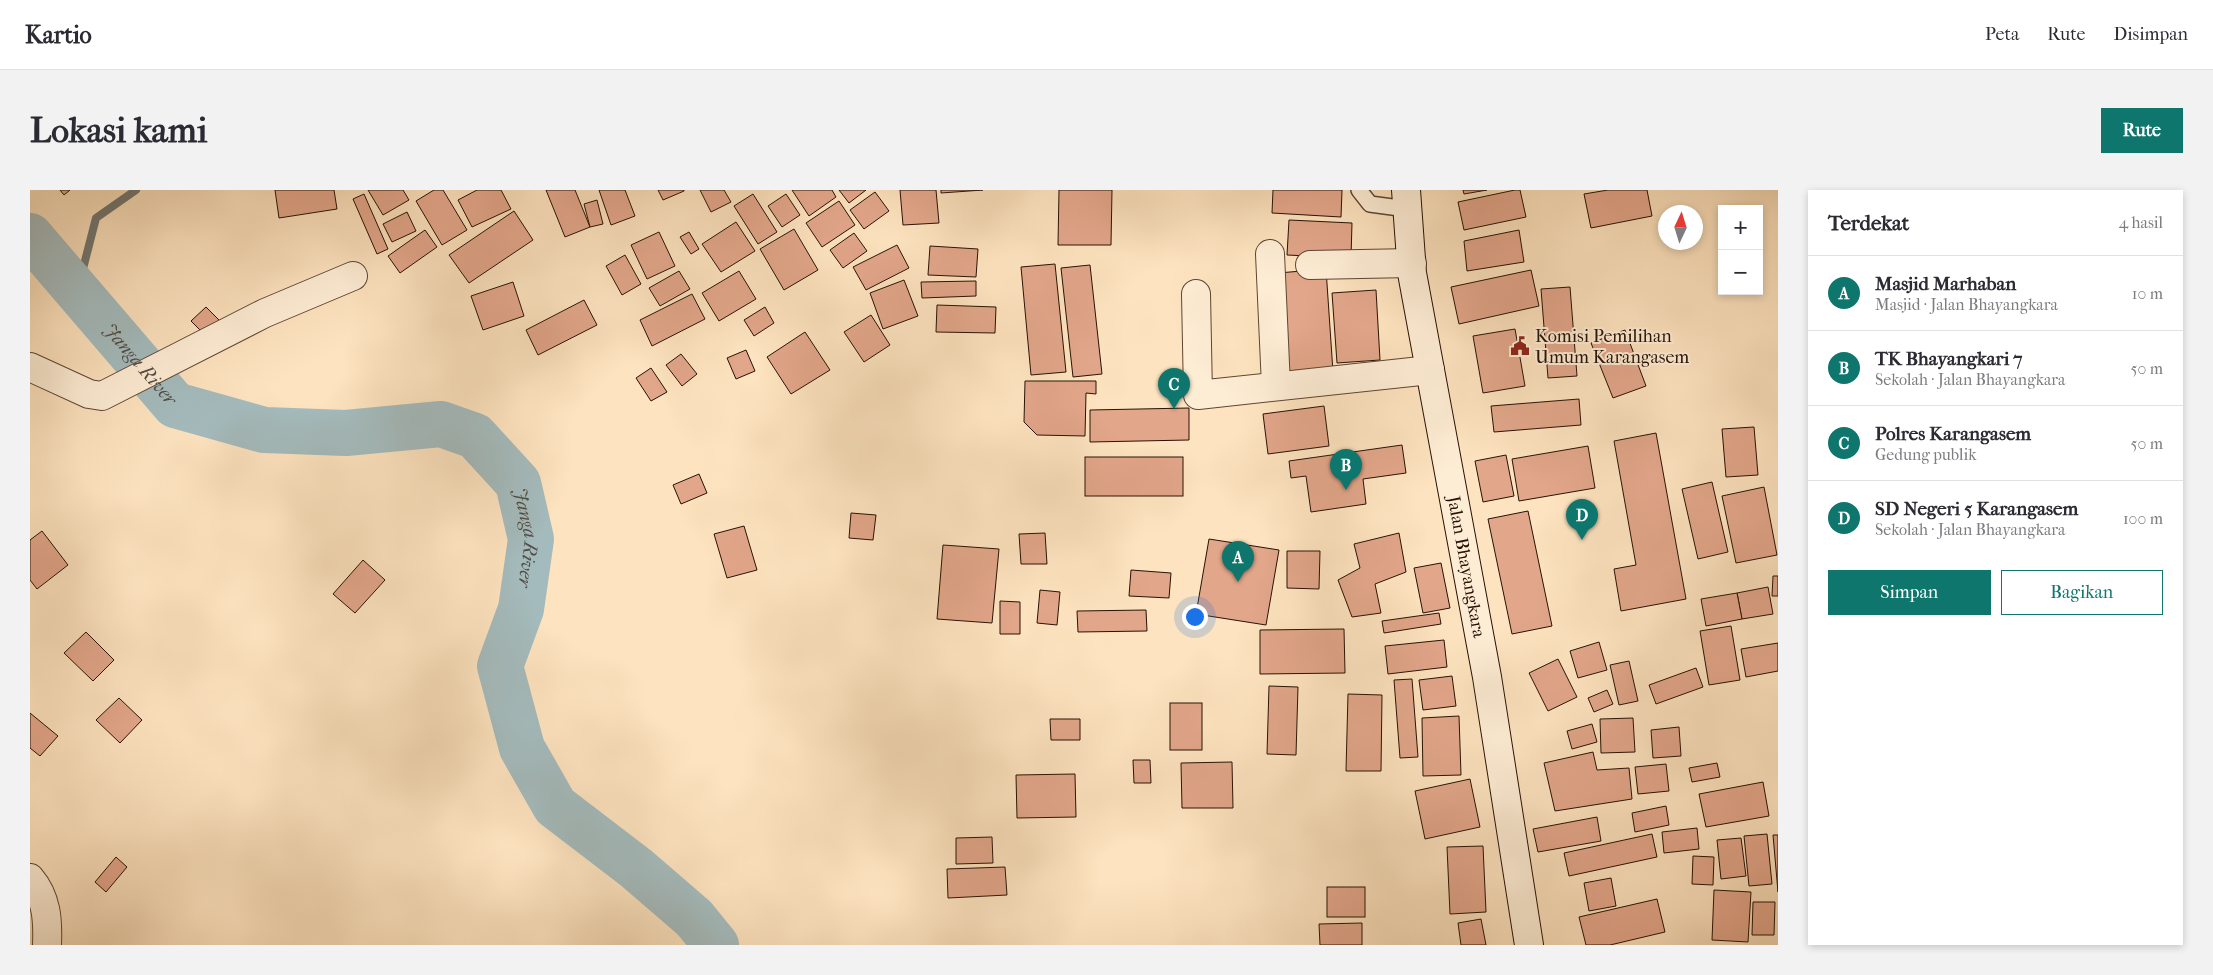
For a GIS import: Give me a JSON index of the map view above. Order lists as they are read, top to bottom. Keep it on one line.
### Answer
{"streets":{"street":["Jalan Bhayangkara"]},"water":["Janga River"],"places":{"public building":["Komisi Pemilihan Umum Karangasem"]},"north":"top","page":{"header":"Kartio","nav":["Peta","Rute","Disimpan"],"buttons":["Rute",["Simpan","Bagikan"]],"title":"Lokasi kami","heading":["Terdekat","4 hasil"],"map_buttons":["+","−"],"list":[{"mark":"A","name":"Masjid Marhaban","note":"Masjid · Jalan Bhayangkara","value":"10 m"},{"mark":"B","name":"TK Bhayangkari 7","note":"Sekolah · Jalan Bhayangkara","value":"50 m"},{"mark":"C","name":"Polres Karangasem","note":"Gedung publik","value":"50 m"},{"mark":"D","name":"SD Negeri 5 Karangasem","note":"Sekolah · Jalan Bhayangkara","value":"100 m"}],"pins":["C","B","D","A"]}}
